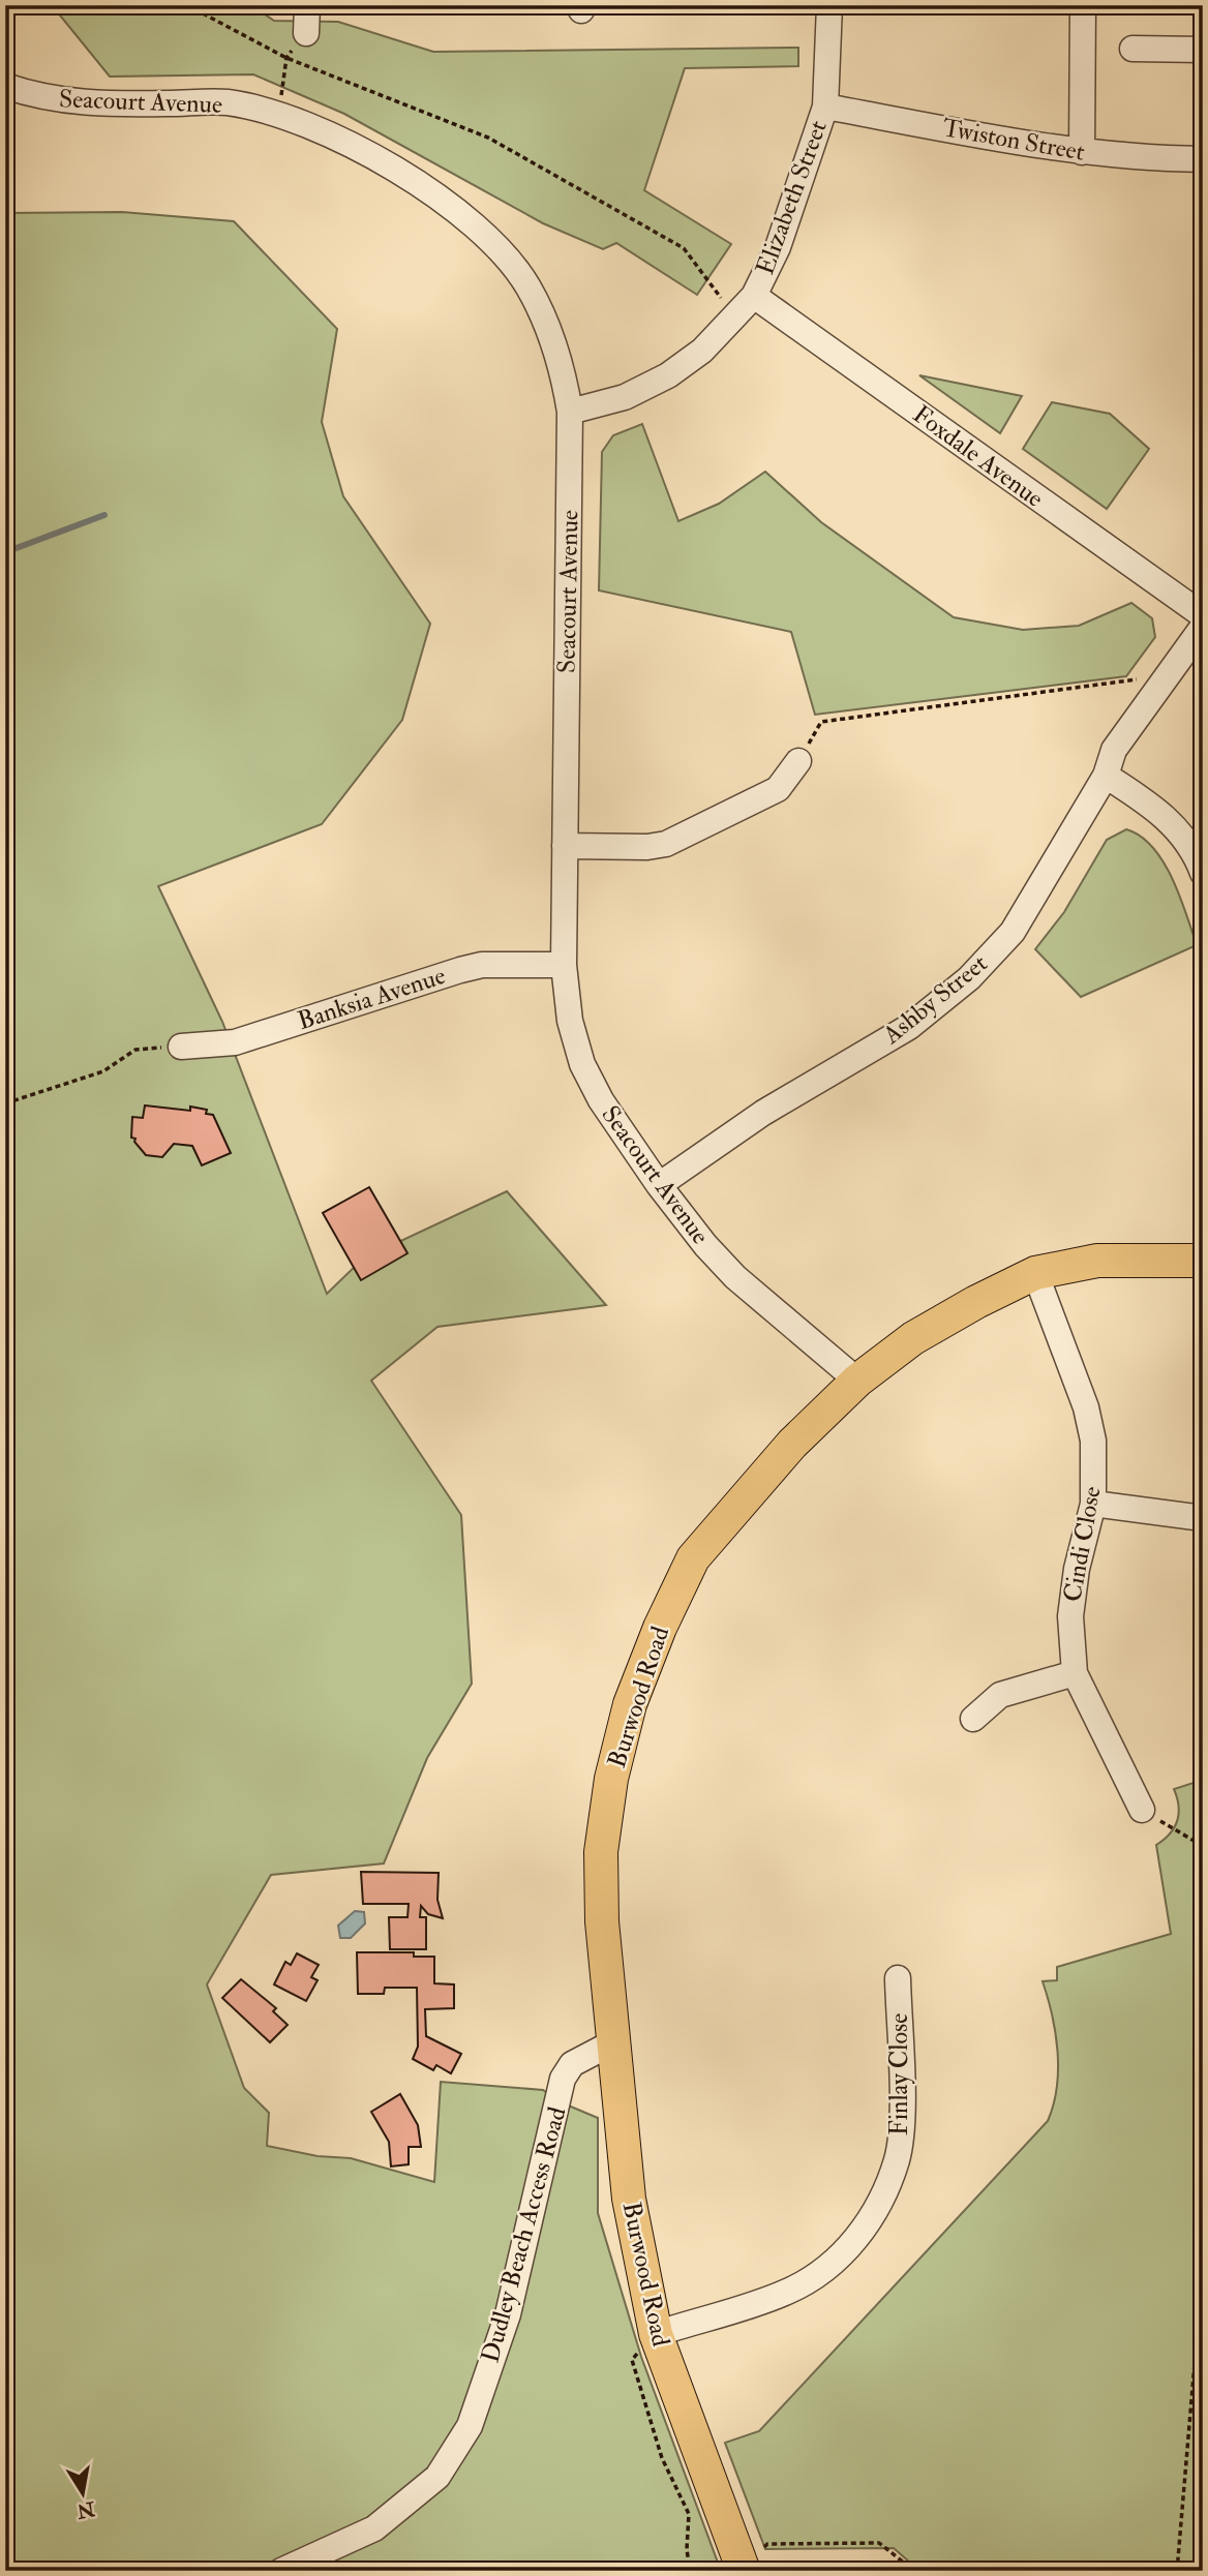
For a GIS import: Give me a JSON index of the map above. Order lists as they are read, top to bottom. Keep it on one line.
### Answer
{"streets":{"main road":["Burwood Road"],"street":["Seacourt Avenue","Twiston Street","Elizabeth Street","Foxdale Avenue","Banksia Avenue","Ashby Street","Cindi Close","Finlay Close","Dudley Beach Access Road"]},"crossings":[["Seacourt Avenue","Elizabeth Street"],["Seacourt Avenue","Banksia Avenue"],["Seacourt Avenue","Ashby Street"],["Seacourt Avenue","Burwood Road"],["Twiston Street","Elizabeth Street"],["Elizabeth Street","Foxdale Avenue"],["Cindi Close","Burwood Road"],["Burwood Road","Finlay Close"],["Burwood Road","Dudley Beach Access Road"]],"north":"bottom"}
